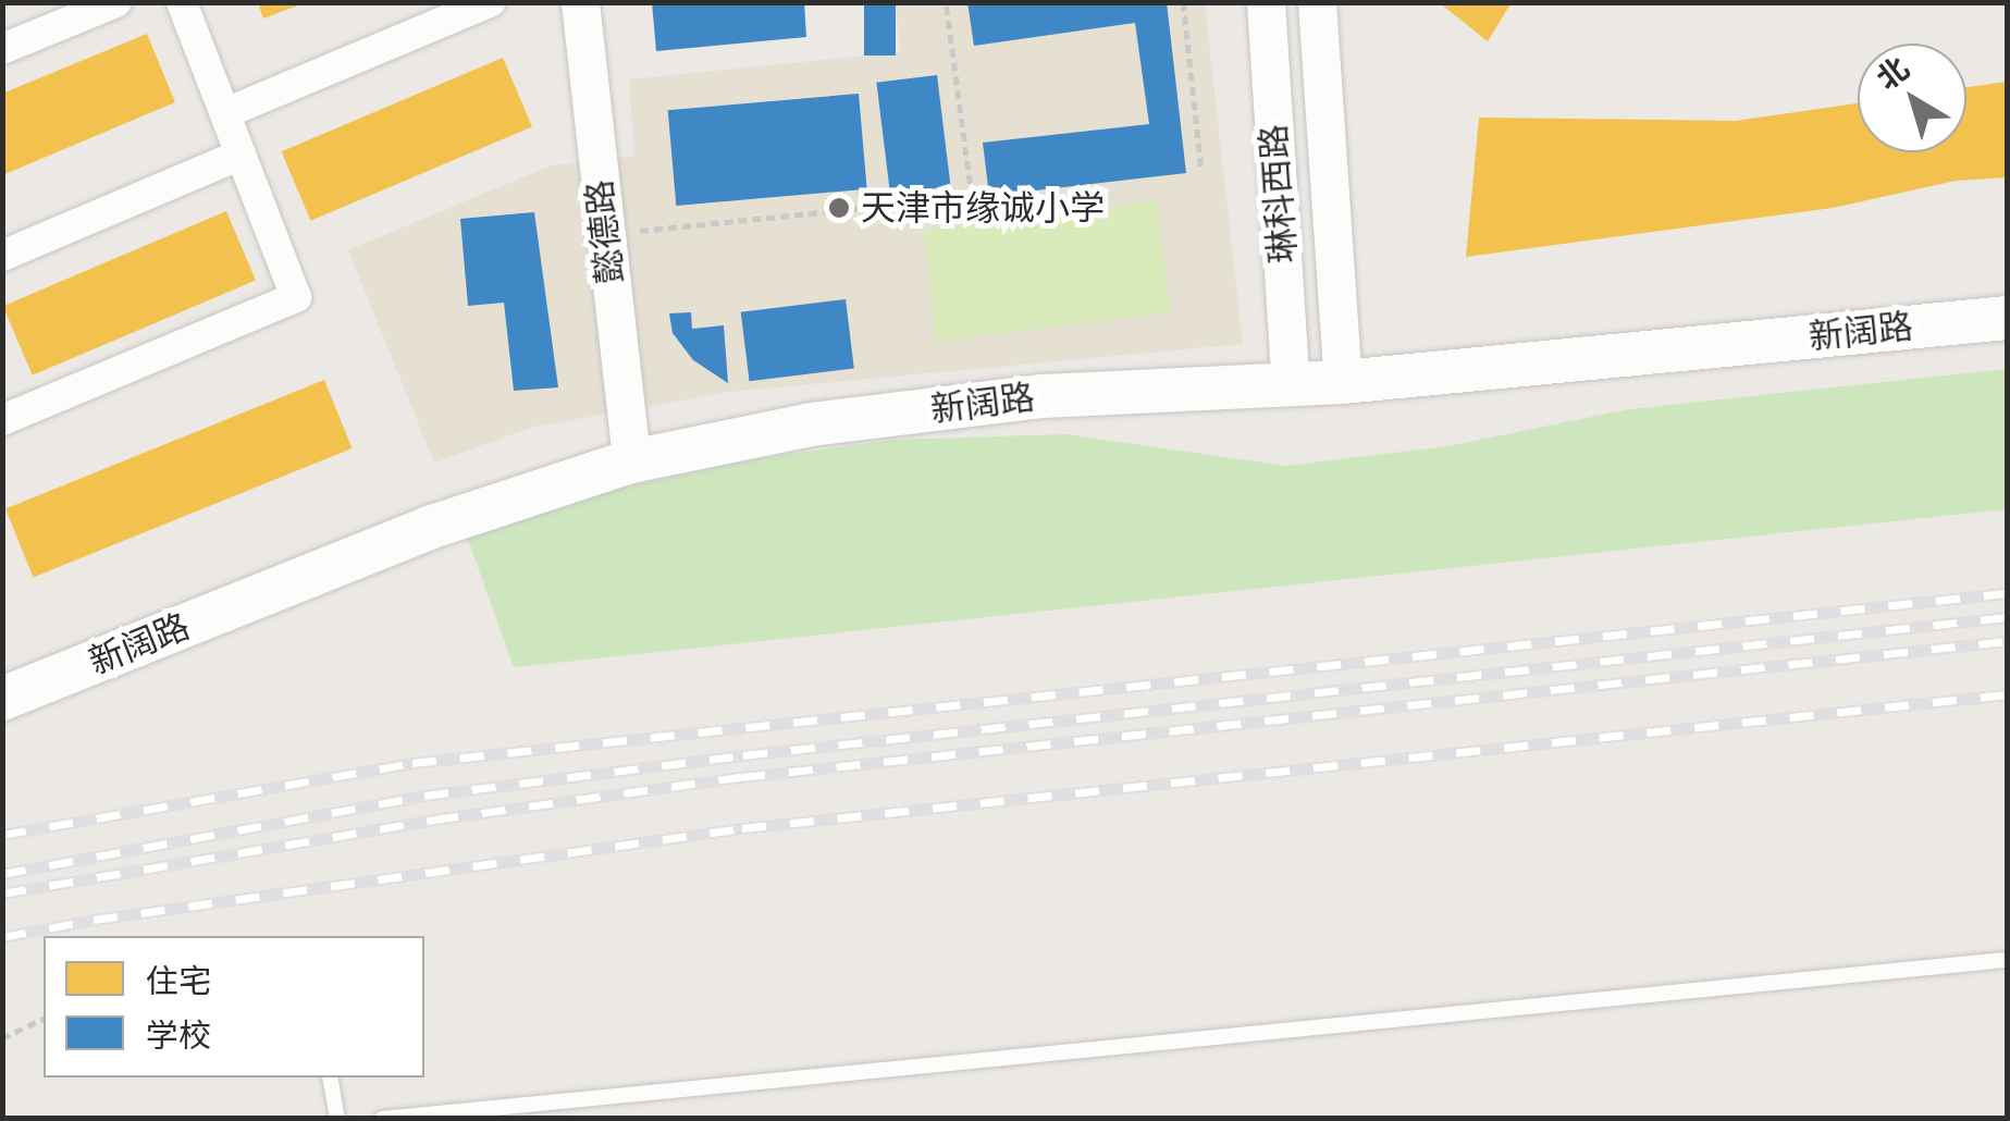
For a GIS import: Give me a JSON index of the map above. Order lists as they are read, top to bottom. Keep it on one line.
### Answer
{"streets":{"main road":["新阔路"],"street":["琳科西路","懿德路"]},"crossings":[["琳科西路","新阔路"],["懿德路","新阔路"]],"places":["天津市缘诚小学"],"legend":["住宅","学校"],"north":"top left"}
